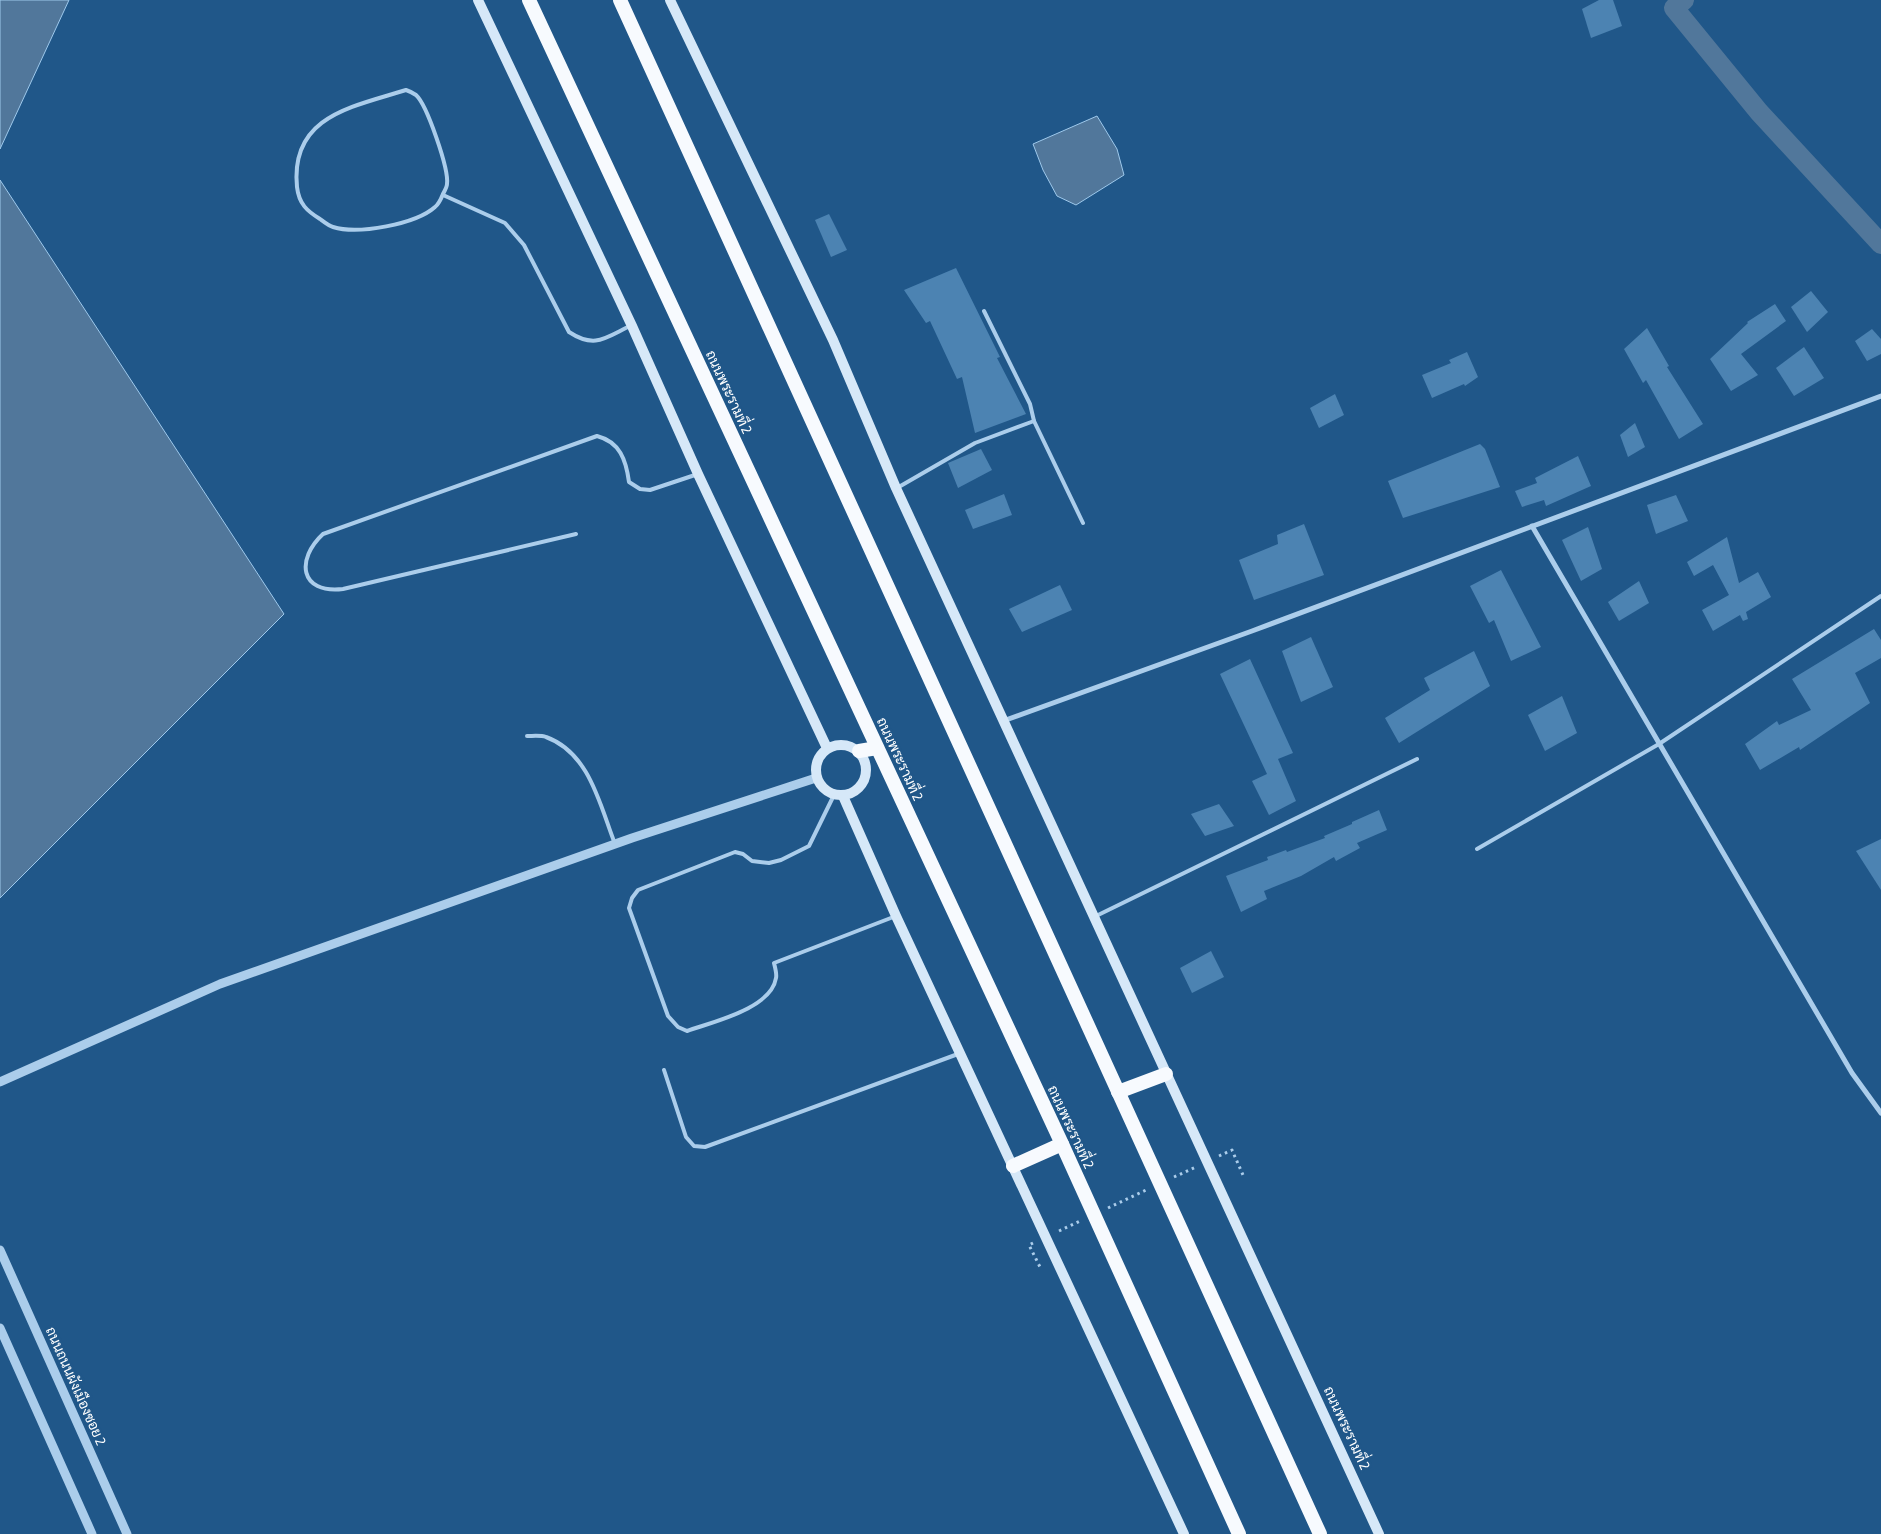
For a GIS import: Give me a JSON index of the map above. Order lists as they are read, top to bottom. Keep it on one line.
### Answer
{"streets":{"highway":["ถนนพระรามที่ 2"],"street":["ถนนถนนผังเมืองซอย 2"]}}
